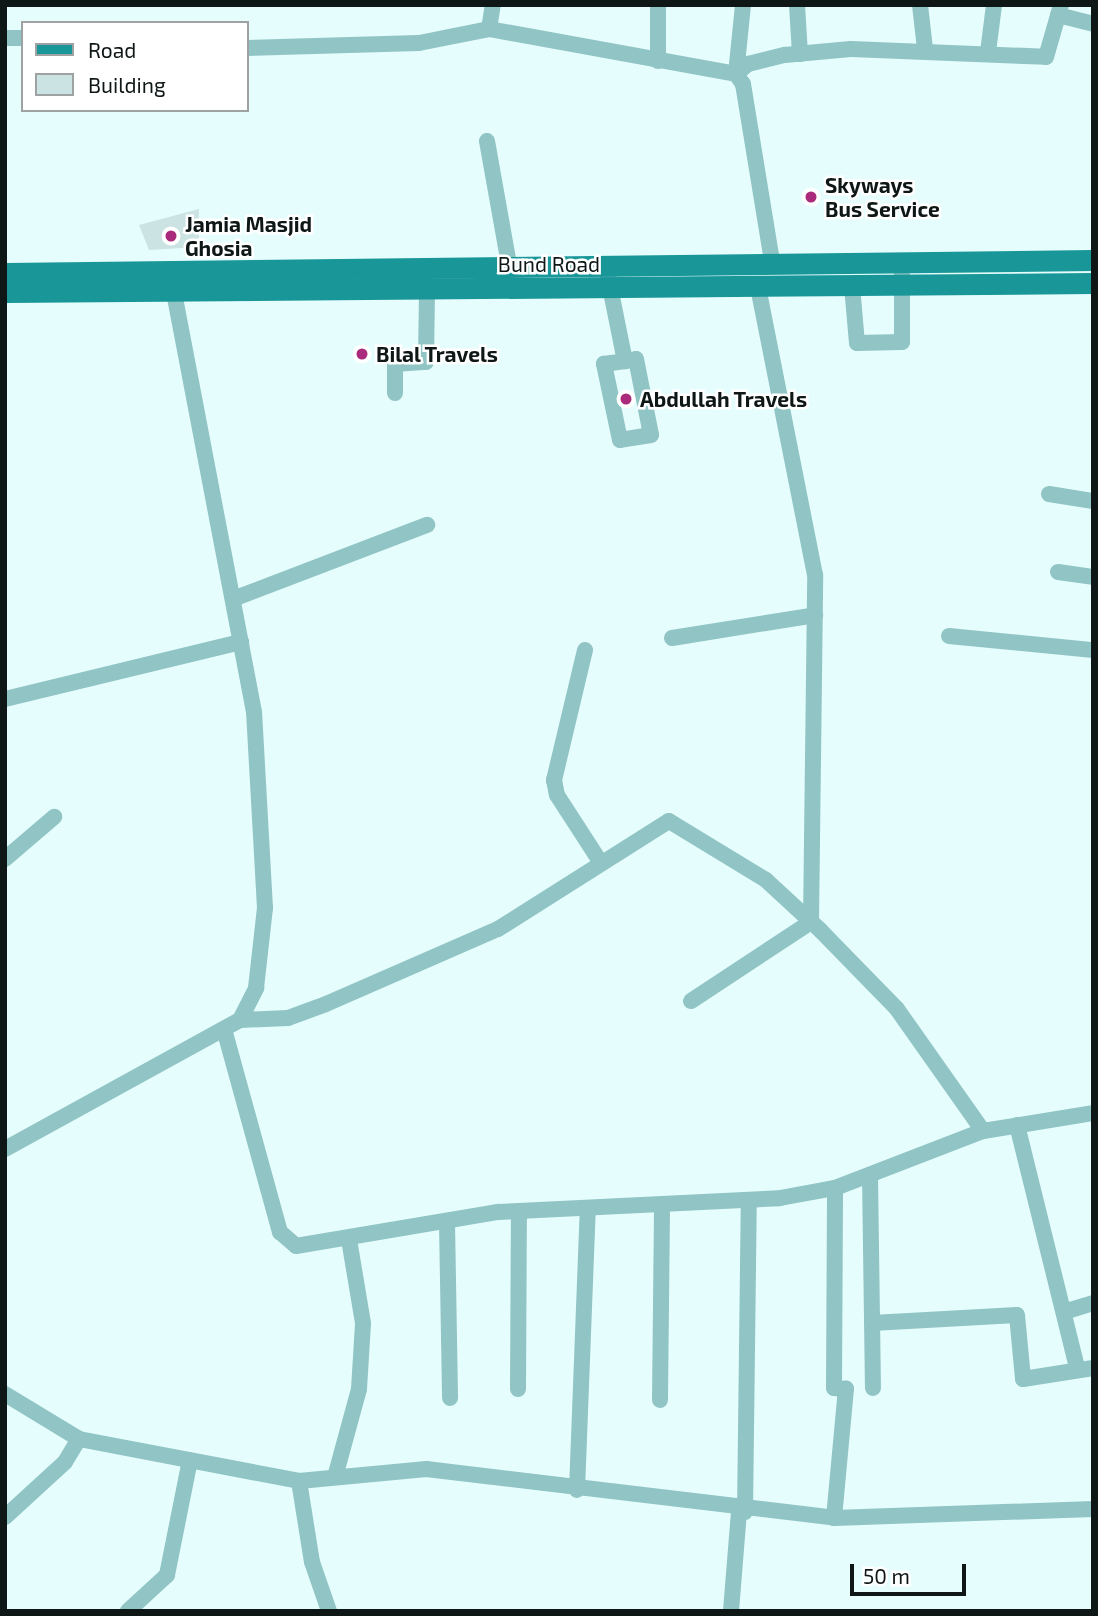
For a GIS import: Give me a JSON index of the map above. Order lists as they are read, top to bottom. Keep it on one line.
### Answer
{"streets":{"main road":["Bund Road"]},"places":["Skyways Bus Service","Jamia Masjid Ghosia","Bilal Travels","Abdullah Travels"],"legend":["Road","Building"],"scale_bar":"50 m"}
